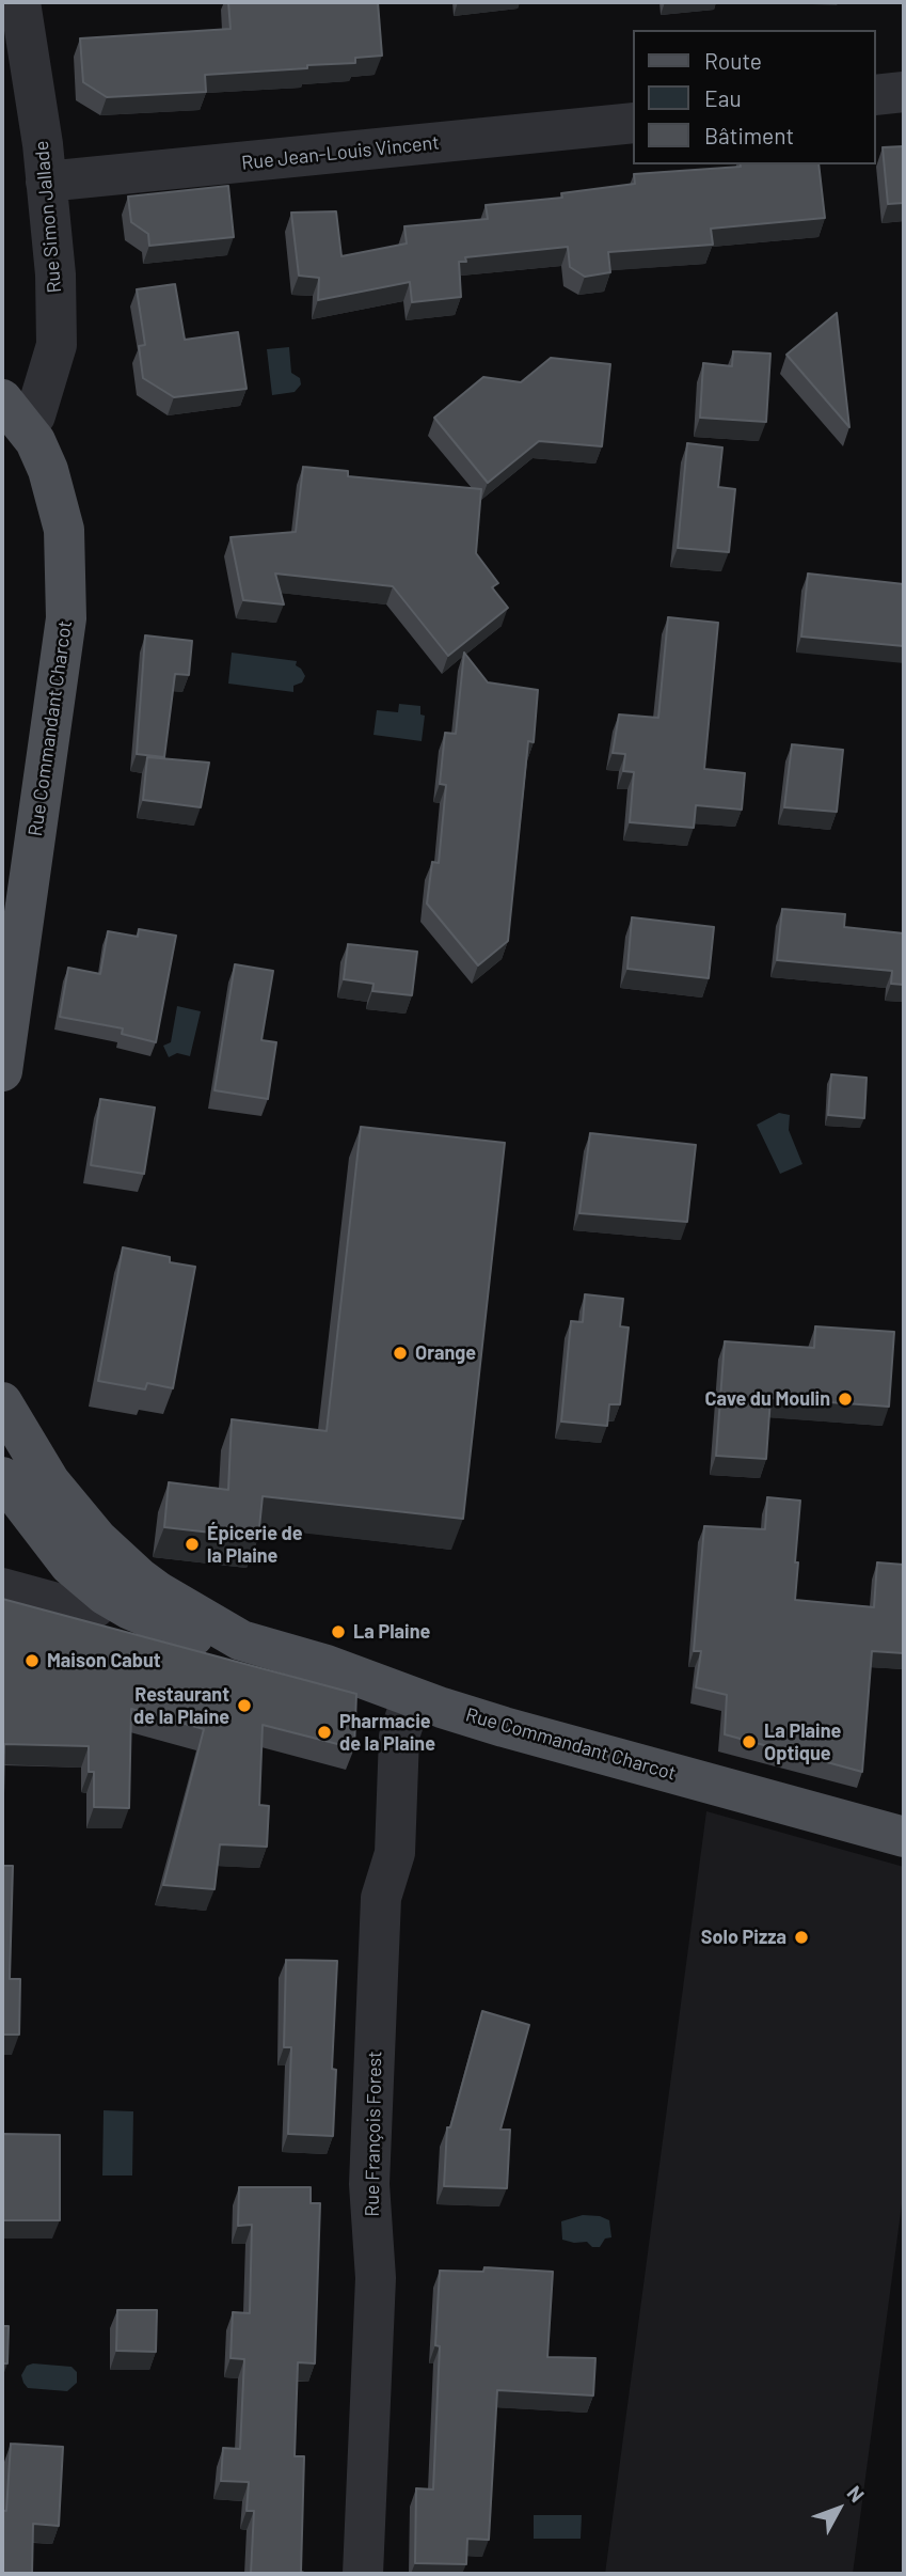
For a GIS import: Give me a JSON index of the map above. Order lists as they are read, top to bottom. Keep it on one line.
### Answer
{"streets":{"main road":["Rue Commandant Charcot"],"street":["Rue Jean-Louis Vincent","Rue Simon Jallade","Rue François Forest"]},"crossings":[["Rue Jean-Louis Vincent","Rue Simon Jallade"],["Rue Simon Jallade","Rue Commandant Charcot"],["Rue Commandant Charcot","Rue François Forest"]],"places":["Orange","Cave du Moulin","Épicerie de la Plaine","La Plaine","Maison Cabut","Restaurant de la Plaine","Pharmacie de la Plaine","La Plaine Optique","Solo Pizza"],"legend":["Route","Eau","Bâtiment"],"north":"top right"}
